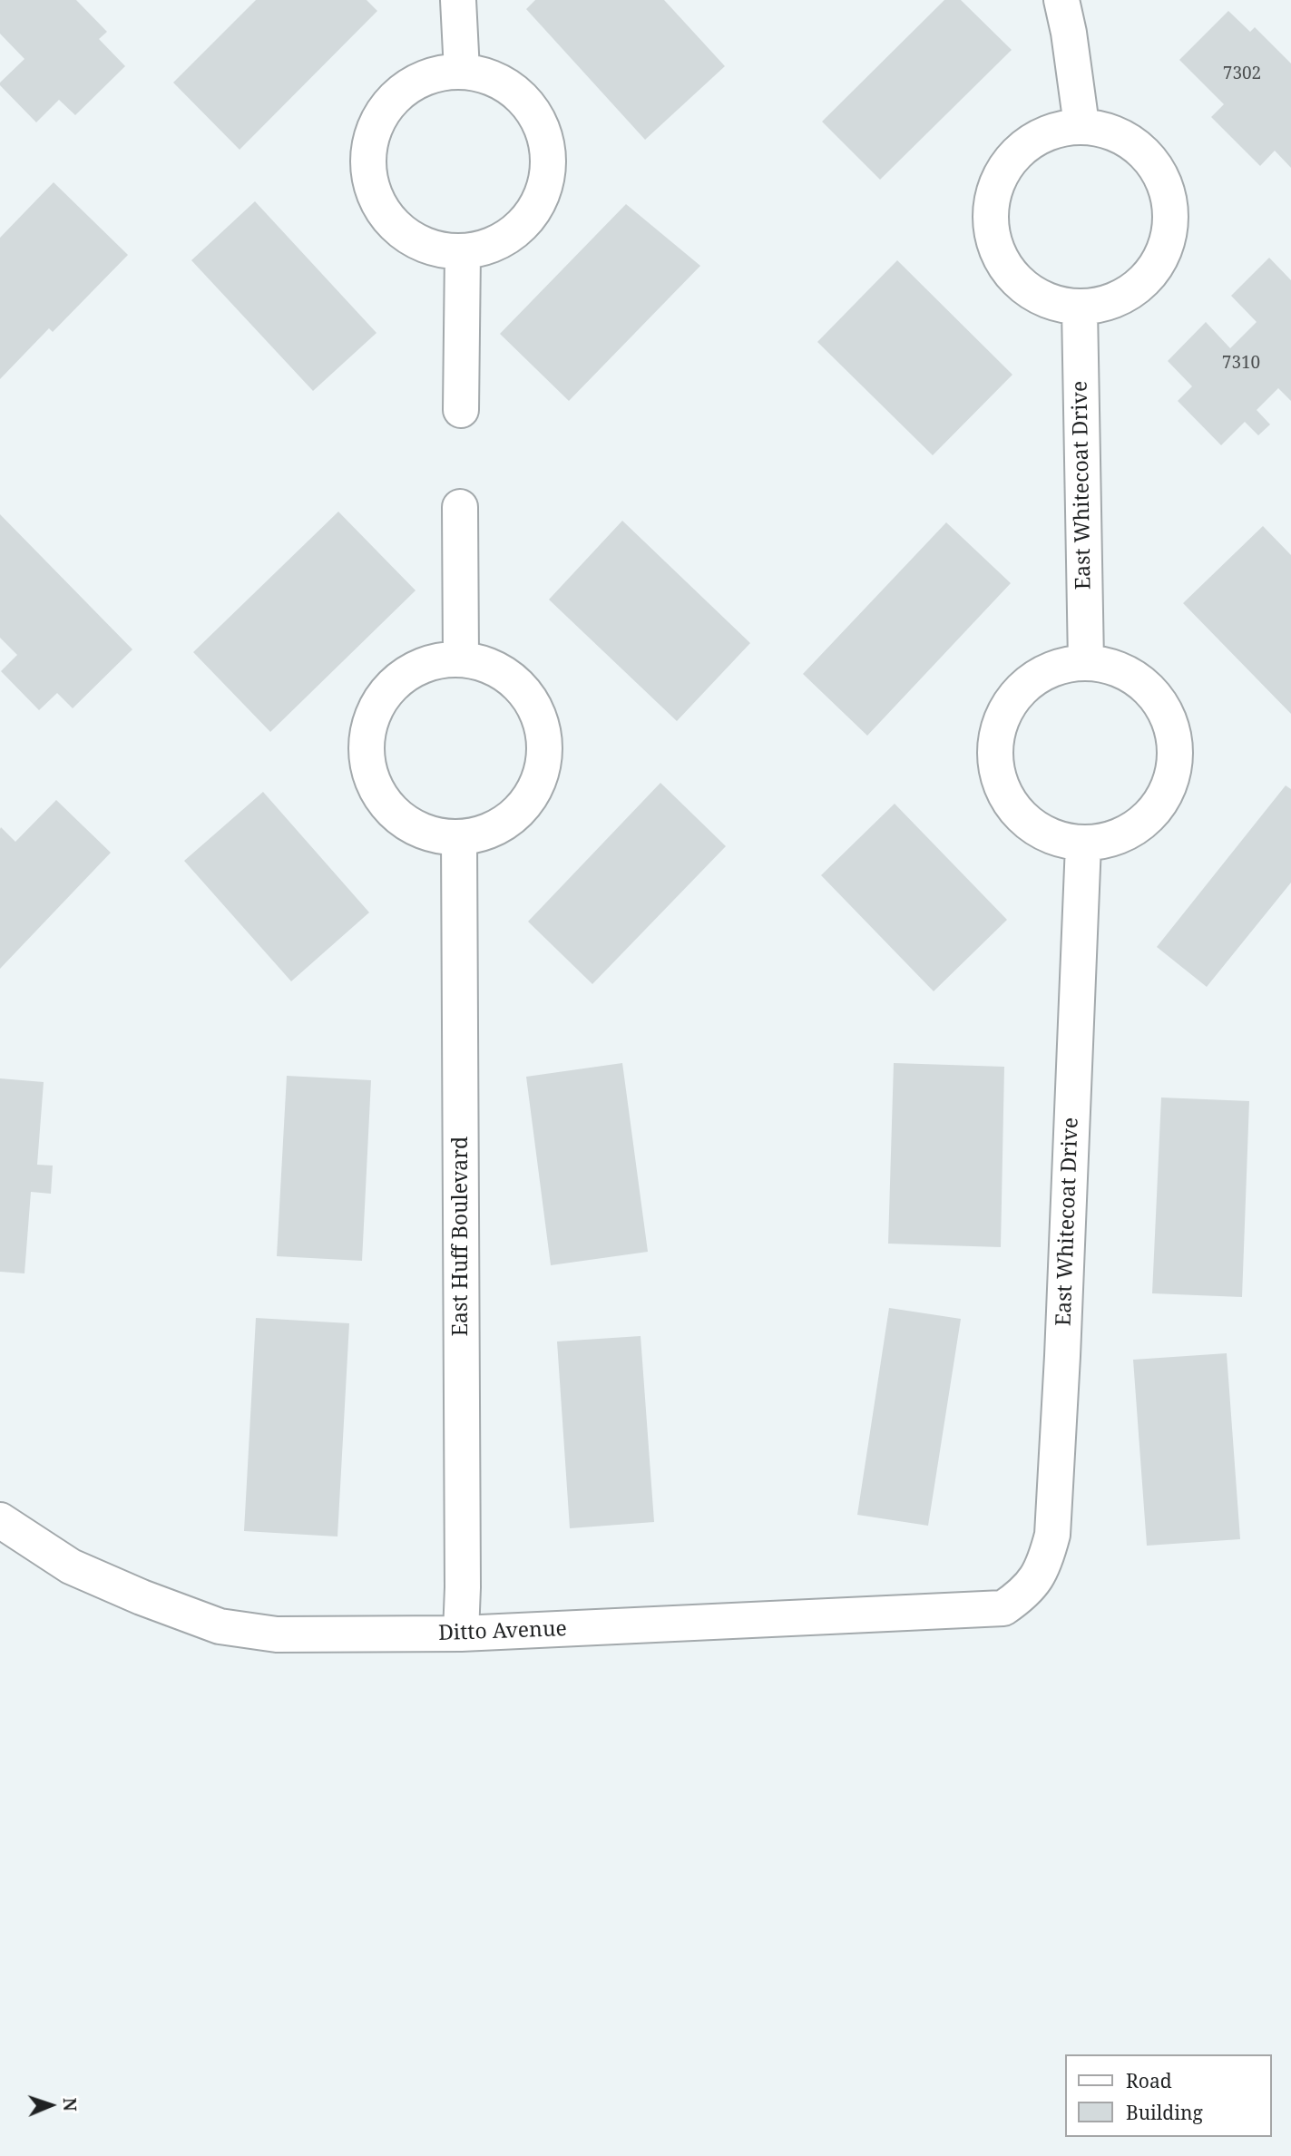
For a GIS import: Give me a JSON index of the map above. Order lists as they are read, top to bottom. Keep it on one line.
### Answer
{"streets":{"street":["East Whitecoat Drive","East Huff Boulevard","Ditto Avenue"]},"crossings":[["East Whitecoat Drive","Ditto Avenue"],["East Huff Boulevard","Ditto Avenue"]],"house_numbers":["7302","7310"],"legend":["Road","Building"],"north":"right"}
